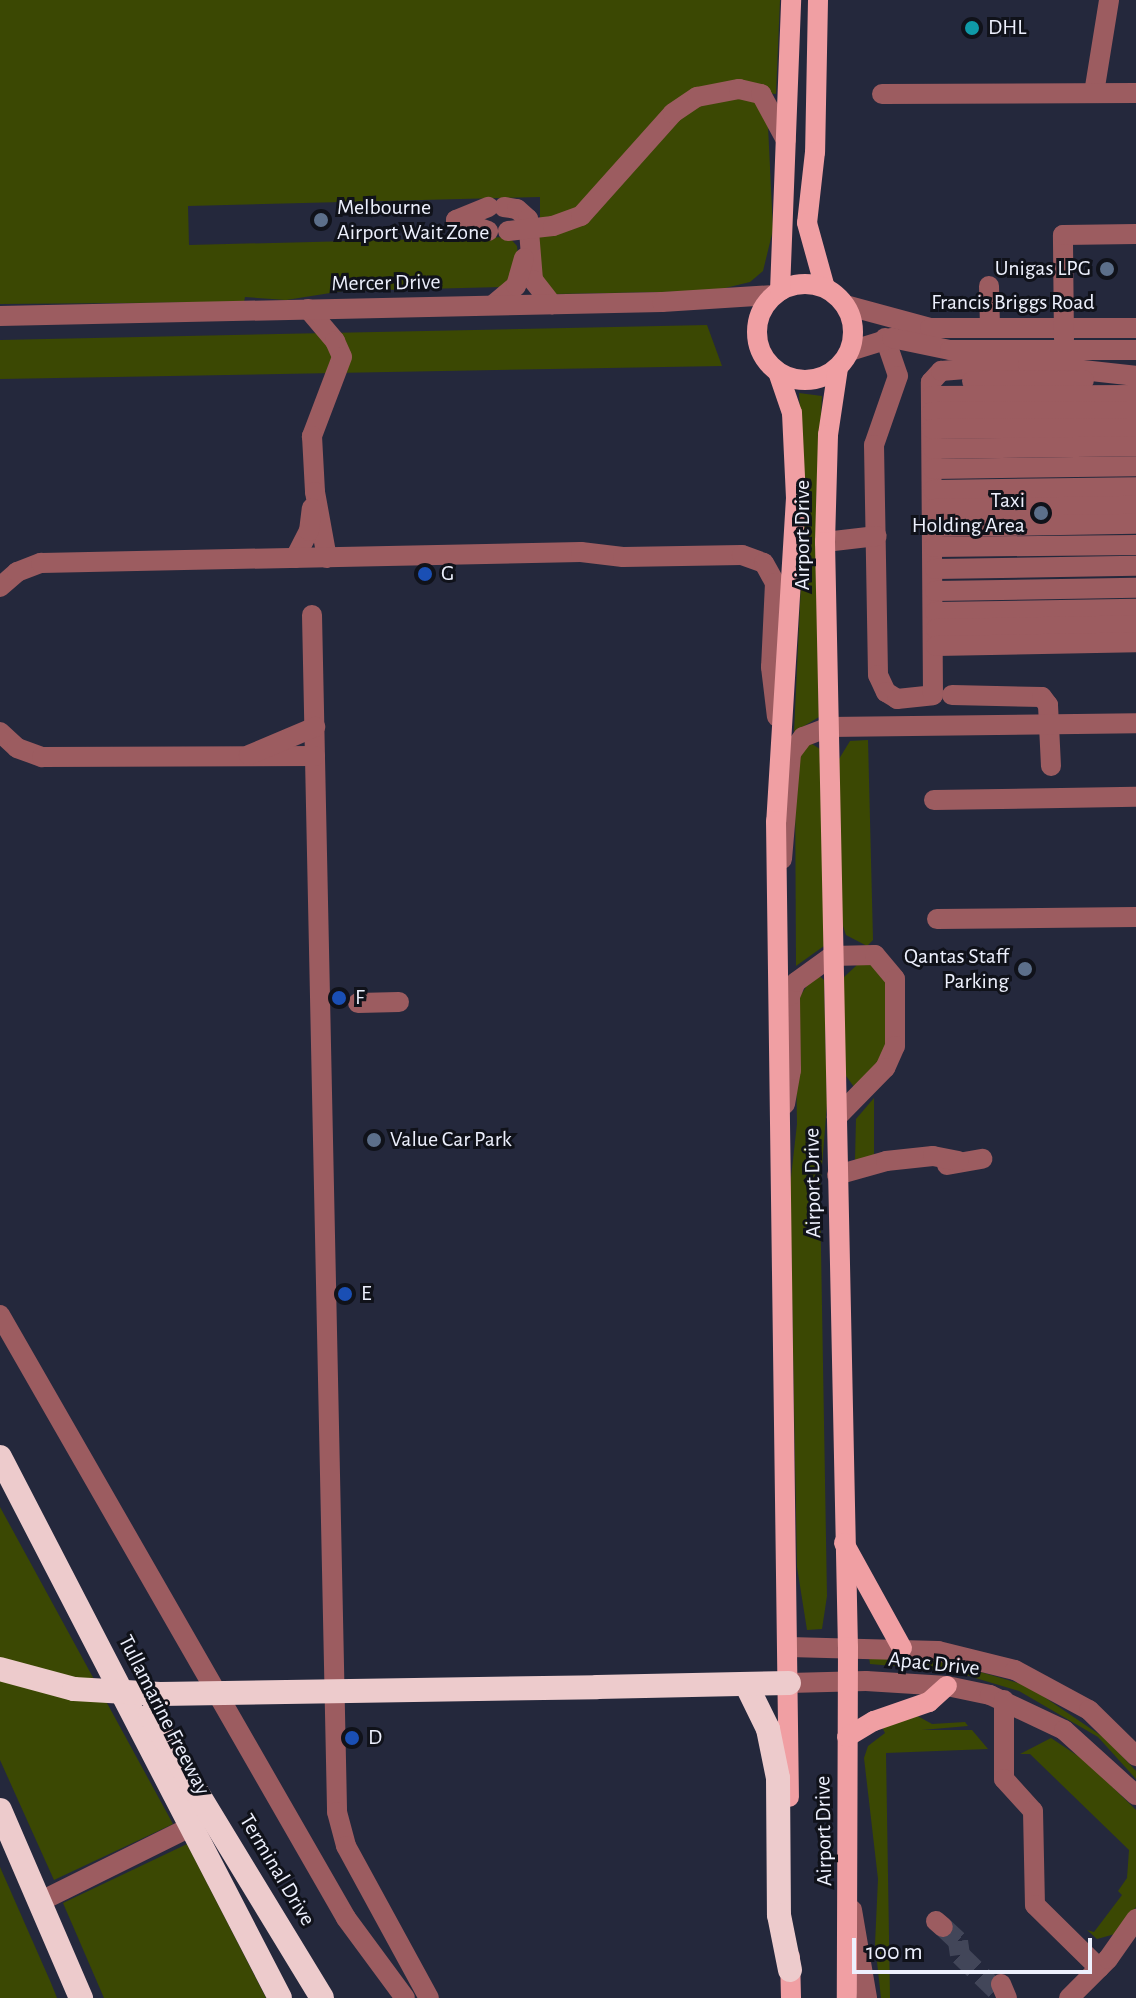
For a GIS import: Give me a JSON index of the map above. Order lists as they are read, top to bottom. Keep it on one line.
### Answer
{"streets":{"highway":["Tullamarine Freeway","Terminal Drive"],"main road":["Airport Drive"],"street":["Mercer Drive","Francis Briggs Road","Apac Drive"]},"crossings":[["Mercer Drive","Francis Briggs Road"],["Mercer Drive","Airport Drive"],["Francis Briggs Road","Airport Drive"],["Airport Drive","Apac Drive"],["Tullamarine Freeway","Terminal Drive"]],"places":["DHL","Melbourne Airport Wait Zone","Unigas LPG","Taxi Holding Area","G","Qantas Staff Parking","F","Value Car Park","E","D"],"scale_bar":"100 m"}
